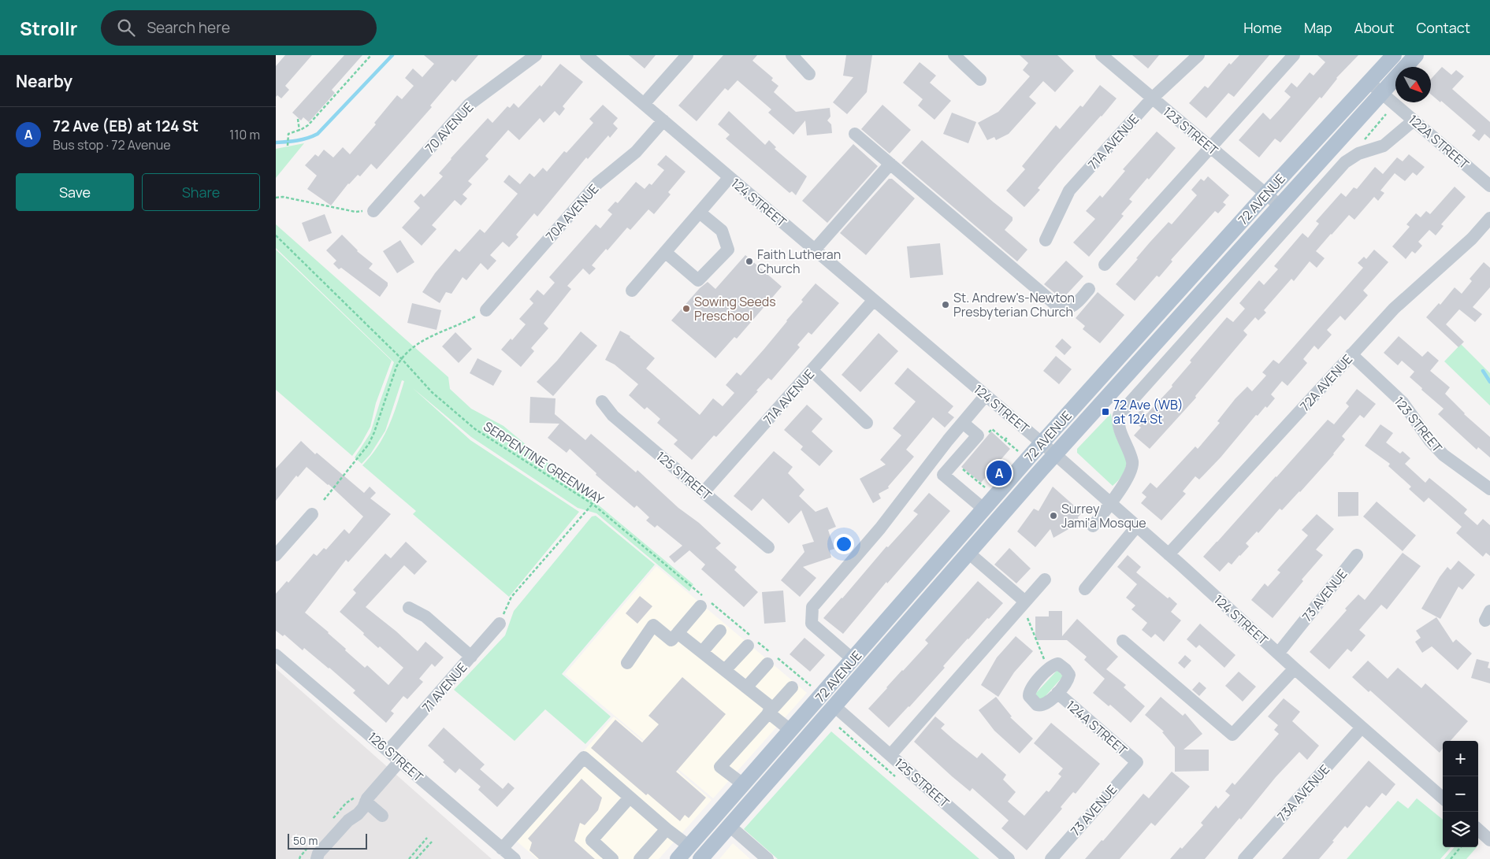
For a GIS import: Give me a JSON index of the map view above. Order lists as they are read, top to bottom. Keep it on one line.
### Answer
{"streets":{"main road":["72 AVENUE"],"street":["70 AVENUE","123 STREET","71A AVENUE","122A STREET","124 STREET","70A AVENUE","72A AVENUE","125 STREET","73 AVENUE","71 AVENUE","124A STREET","126 STREET","73A AVENUE"],"path":["SERPENTINE GREENWAY"]},"crossings":[["123 STREET","71A AVENUE"],["123 STREET","72 AVENUE"],["123 STREET","72A AVENUE"],["71A AVENUE","124 STREET"],["71A AVENUE","125 STREET"],["122A STREET","72 AVENUE"],["72 AVENUE","124 STREET"],["72 AVENUE","125 STREET"],["124 STREET","70A AVENUE"],["124 STREET","72A AVENUE"],["124 STREET","73 AVENUE"],["124 STREET","73A AVENUE"],["73 AVENUE","124A STREET"],["71 AVENUE","126 STREET"]],"places":{"other":["Faith Lutheran Church","St. Andrew's-Newton Presbyterian Church","Sowing Seeds Preschool","Surrey Jami'a Mosque"],"transit":["72 Ave (WB) at 124 St"]},"scale_bar":"50 m","north":"bottom right","page":{"header":"Strollr","search":"Search here","nav":["Home","Map","About","Contact"],"heading":"Nearby","list":[{"mark":"A","name":"72 Ave (EB) at 124 St","note":"Bus stop · 72 Avenue","value":"110 m"}],"buttons":["Save","Share"],"pins":"A","map_buttons":["+","−"],"scale":"50 m"}}
